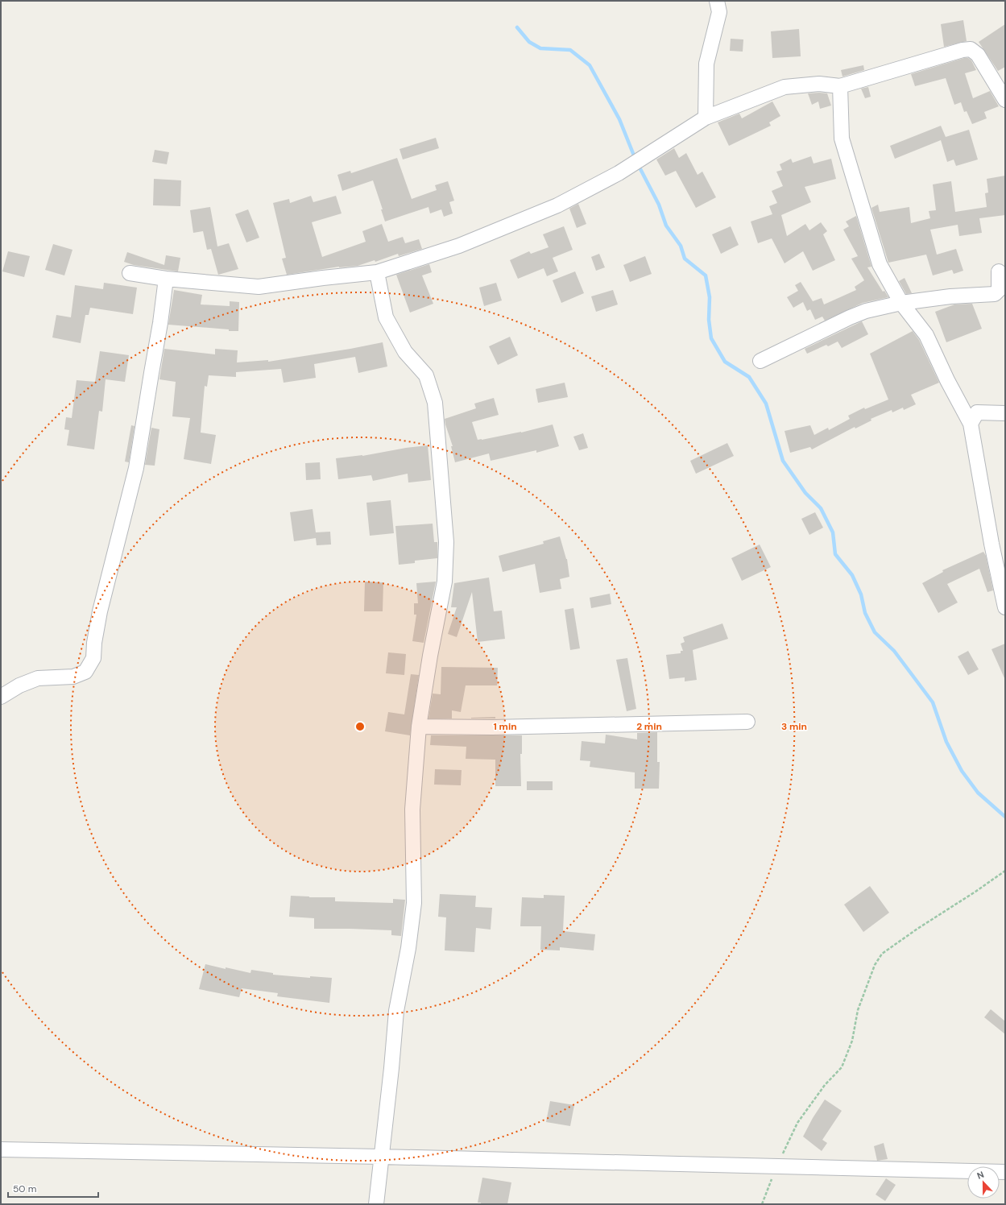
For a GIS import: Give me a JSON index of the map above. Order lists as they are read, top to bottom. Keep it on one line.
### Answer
{"scale_bar":"50 m","north":"top","rings":["1 min","2 min","3 min"]}
